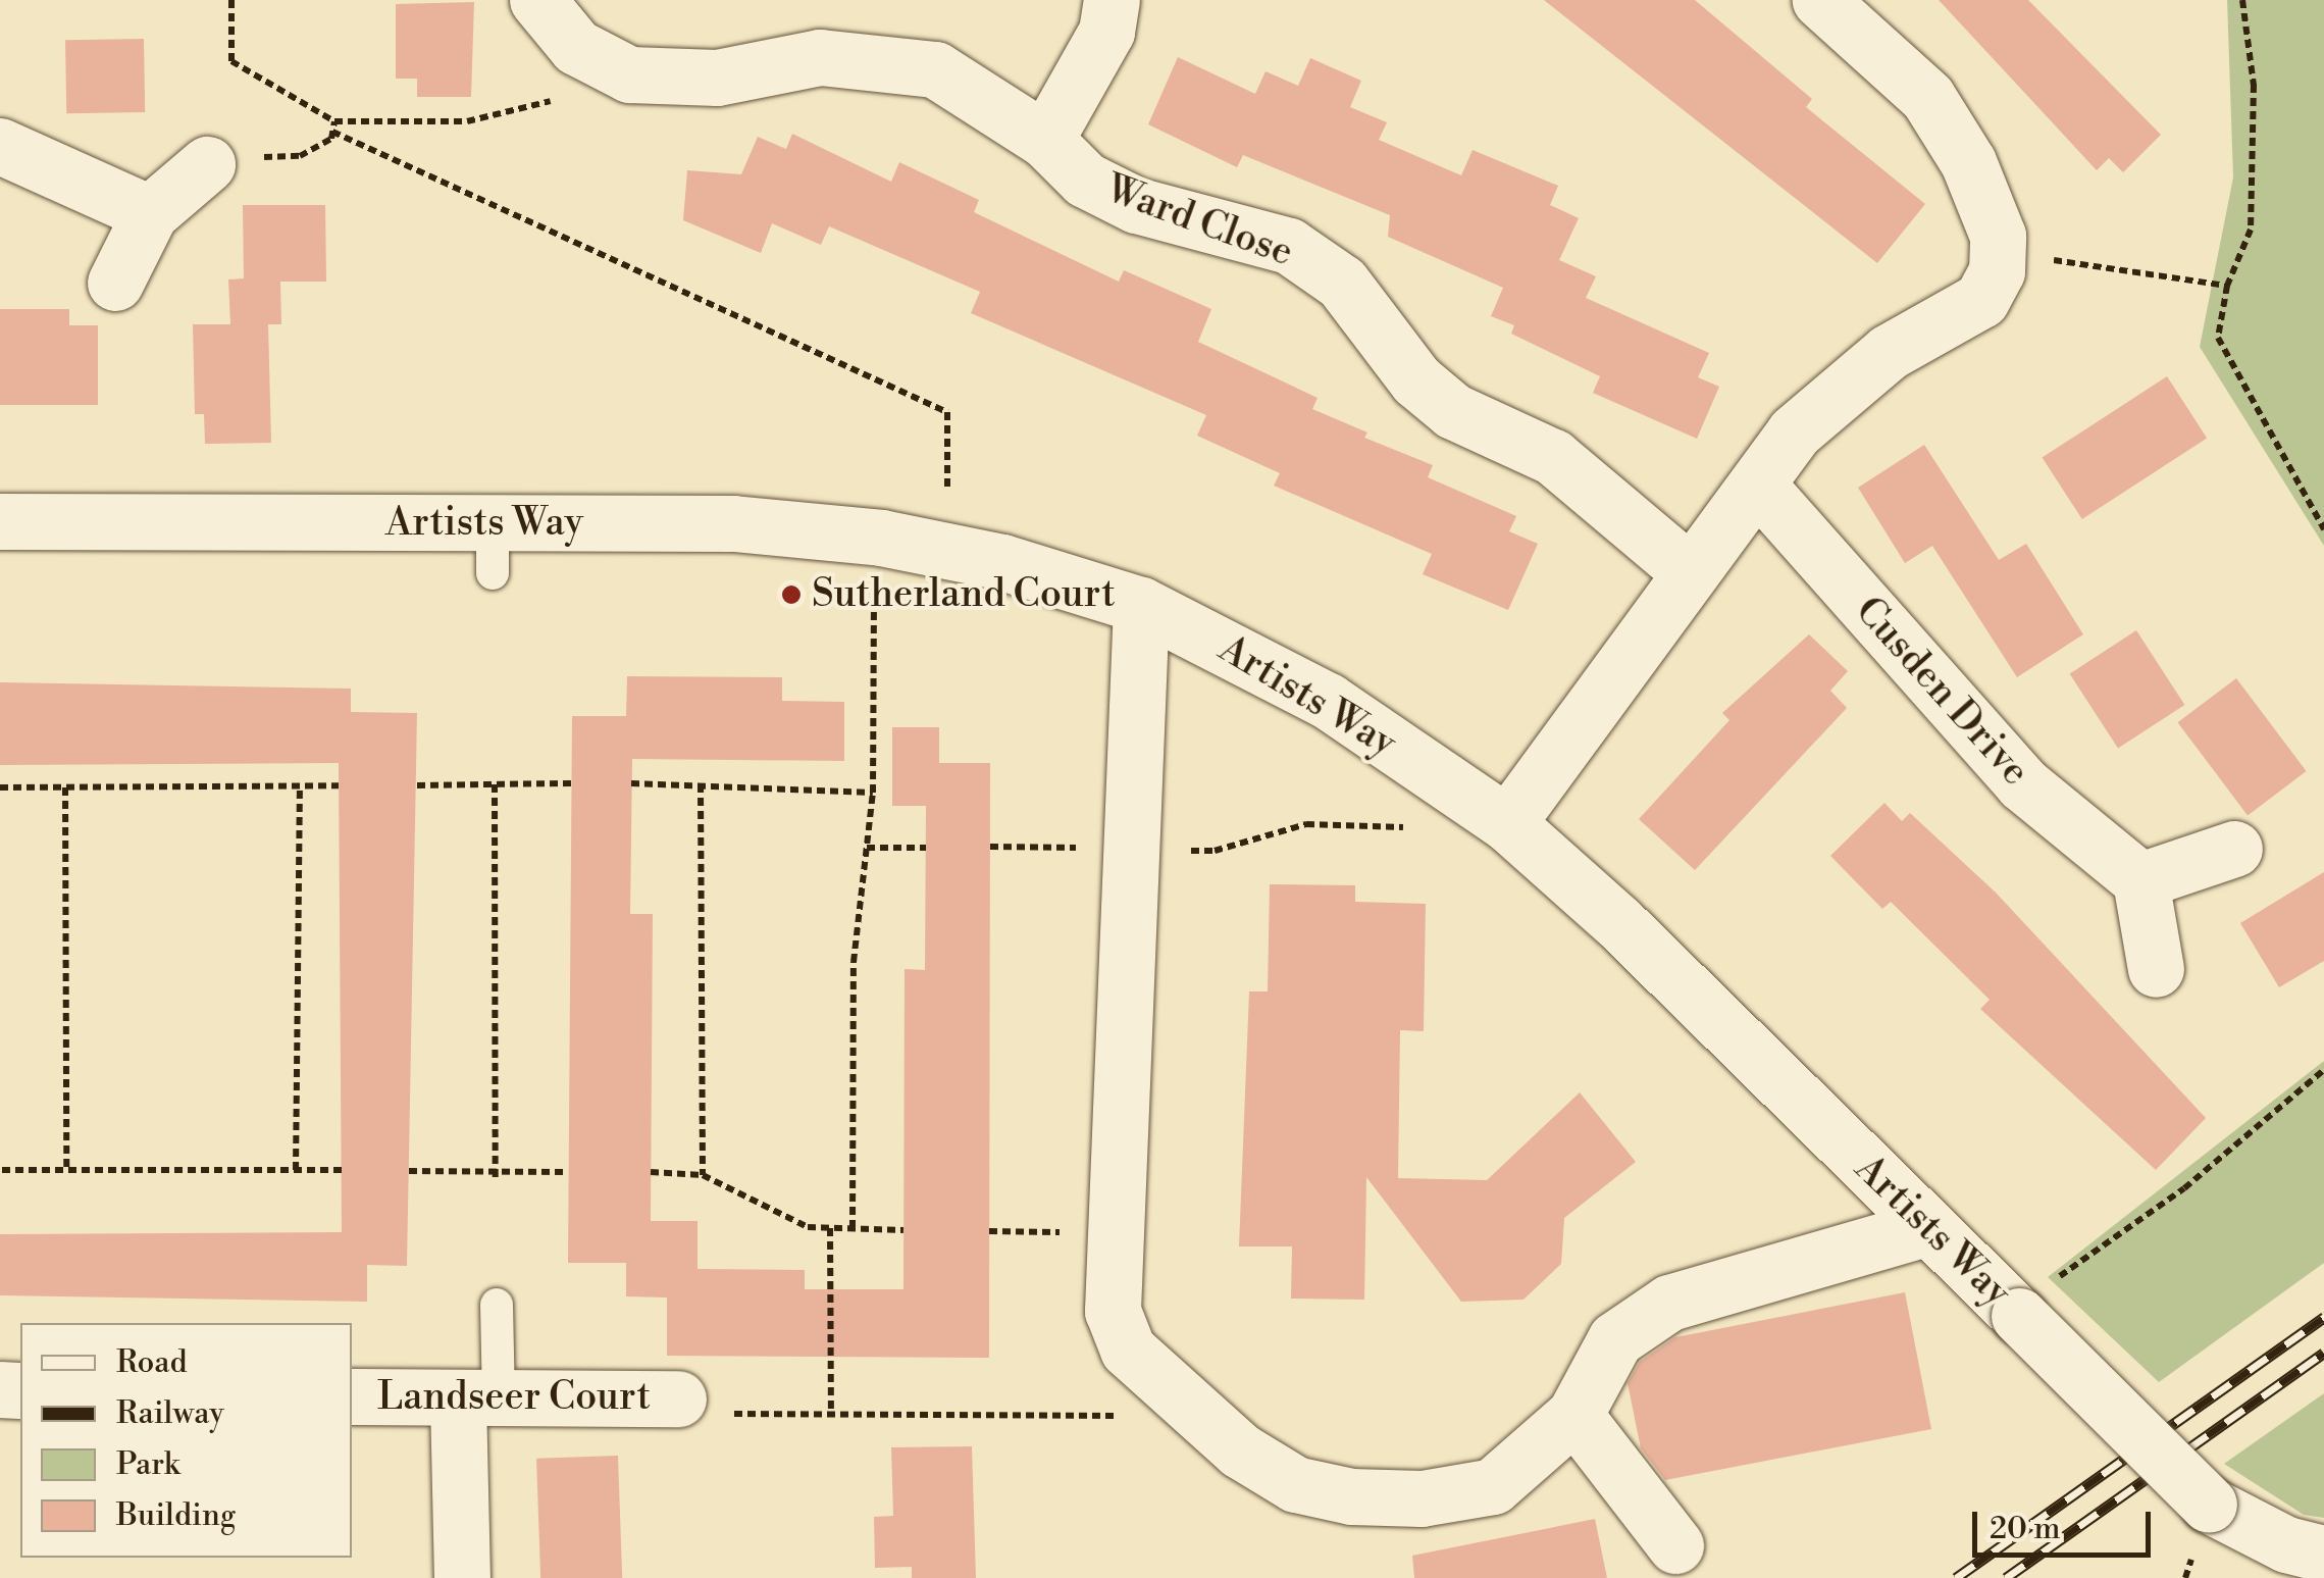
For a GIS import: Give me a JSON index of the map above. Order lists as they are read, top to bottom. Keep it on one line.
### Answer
{"streets":{"street":["Ward Close","Artists Way","Cusden Drive","Landseer Court"]},"places":["Sutherland Court"],"legend":["Road","Railway","Park","Building"],"scale_bar":"20 m"}
